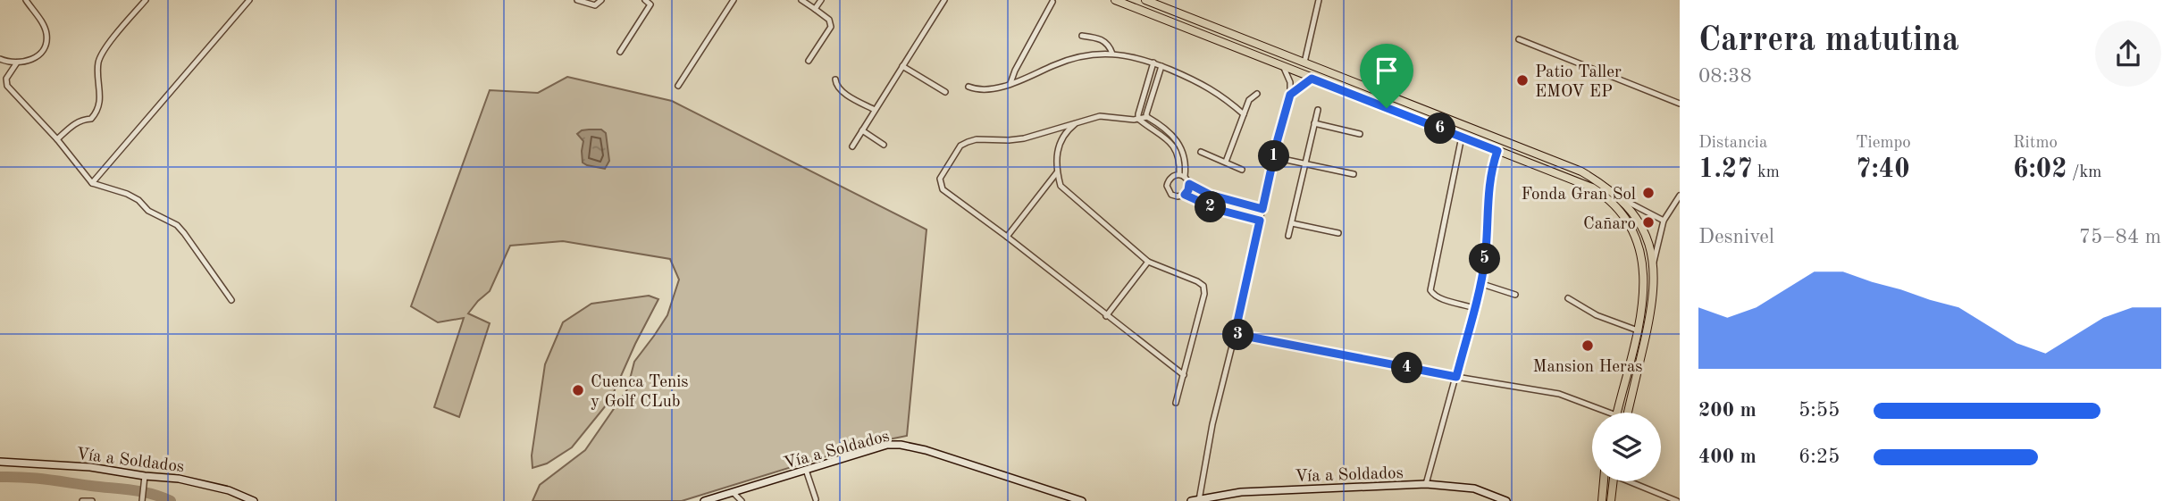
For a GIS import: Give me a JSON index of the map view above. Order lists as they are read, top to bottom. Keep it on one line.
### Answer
{"streets":{"street":["Vía a Soldados"]},"places":["Patio Taller EMOV EP","Fonda Gran Sol","Cañaro","Mansion Heras","Cuenca Tenis y Golf CLub"],"page":{"heading":["Carrera matutina","08:38"],"stats":[["Distancia","1.27 km"],["Tiempo","7:40"],["Ritmo","6:02 /km"]],"pins":["6","1","2","5","3","4"],"chart":["Desnivel","75–84 m"],"list":[{"name":"200 m","note":"5:55"},{"name":"400 m","note":"6:25"}]}}
